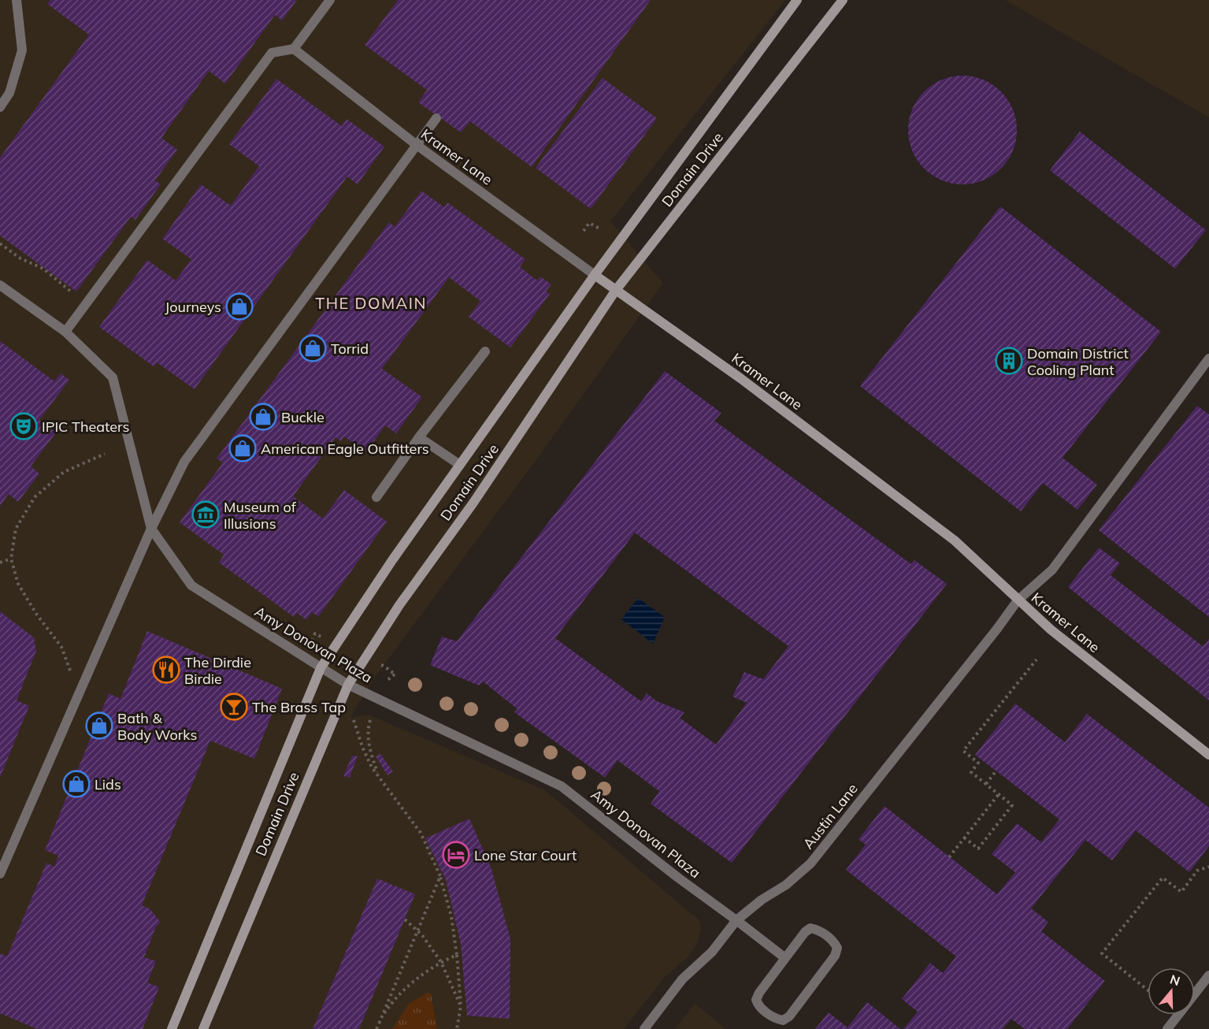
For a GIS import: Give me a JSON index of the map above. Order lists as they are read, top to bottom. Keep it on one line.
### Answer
{"streets":{"street":["Kramer Lane","Domain Drive","Amy Donovan Plaza","Austin Lane"]},"crossings":[["Kramer Lane","Domain Drive"],["Kramer Lane","Austin Lane"],["Domain Drive","Amy Donovan Plaza"],["Amy Donovan Plaza","Austin Lane"]],"districts":["THE DOMAIN"],"places":{"shop":["Journeys","Torrid","Buckle","American Eagle Outfitters","Bath & Body Works","Lids"],"building":["Domain District Cooling Plant"],"theatre":["IPIC Theaters"],"museum":["Museum of Illusions"],"restaurant":["The Dirdie Birdie"],"bar":["The Brass Tap"],"hotel":["Lone Star Court"]},"north":"top"}
